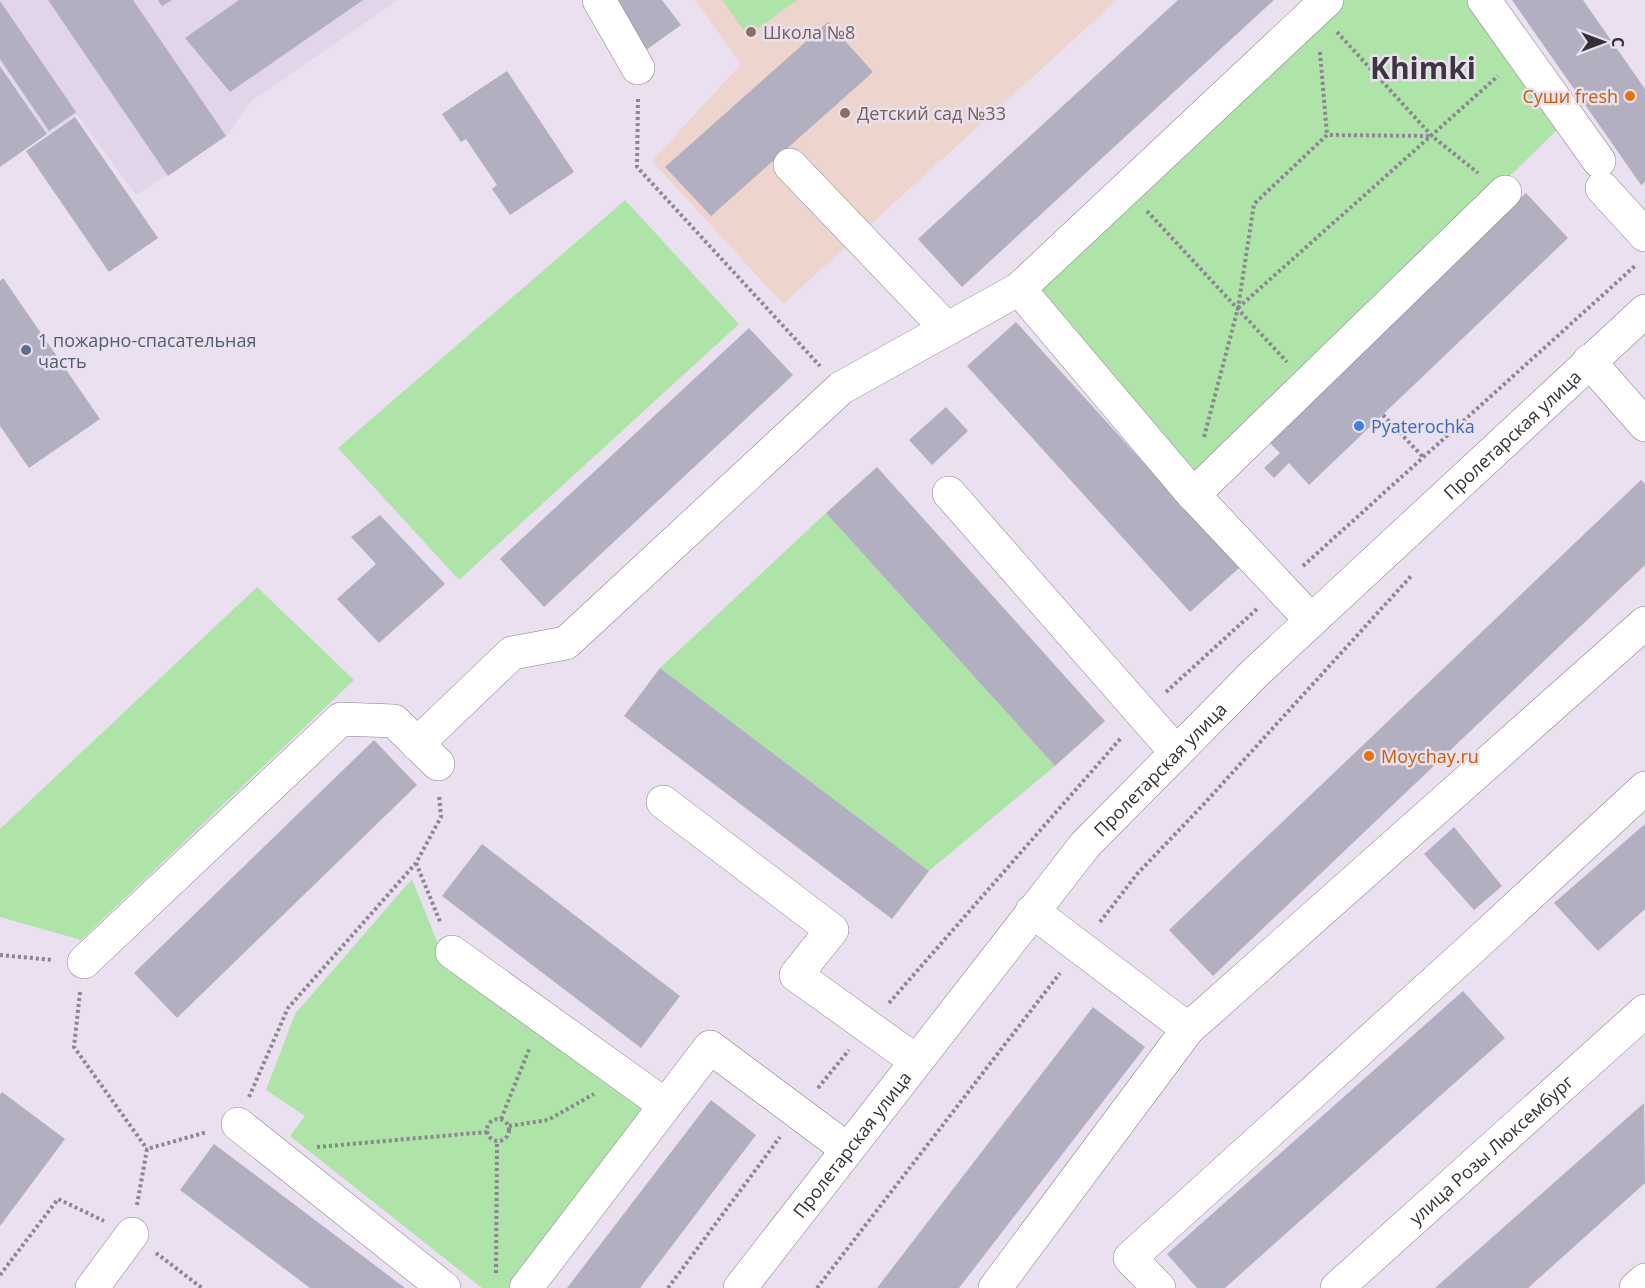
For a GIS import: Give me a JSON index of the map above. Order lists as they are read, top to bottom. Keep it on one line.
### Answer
{"streets":{"street":["Пролетарская улица","улица Розы Люксембург"]},"districts":["Khimki"],"places":["Школа №8","Суши fresh","Детский сад №33","1 пожарно-спасательная часть","Pyaterochka","Moychay.ru"],"north":"right"}
